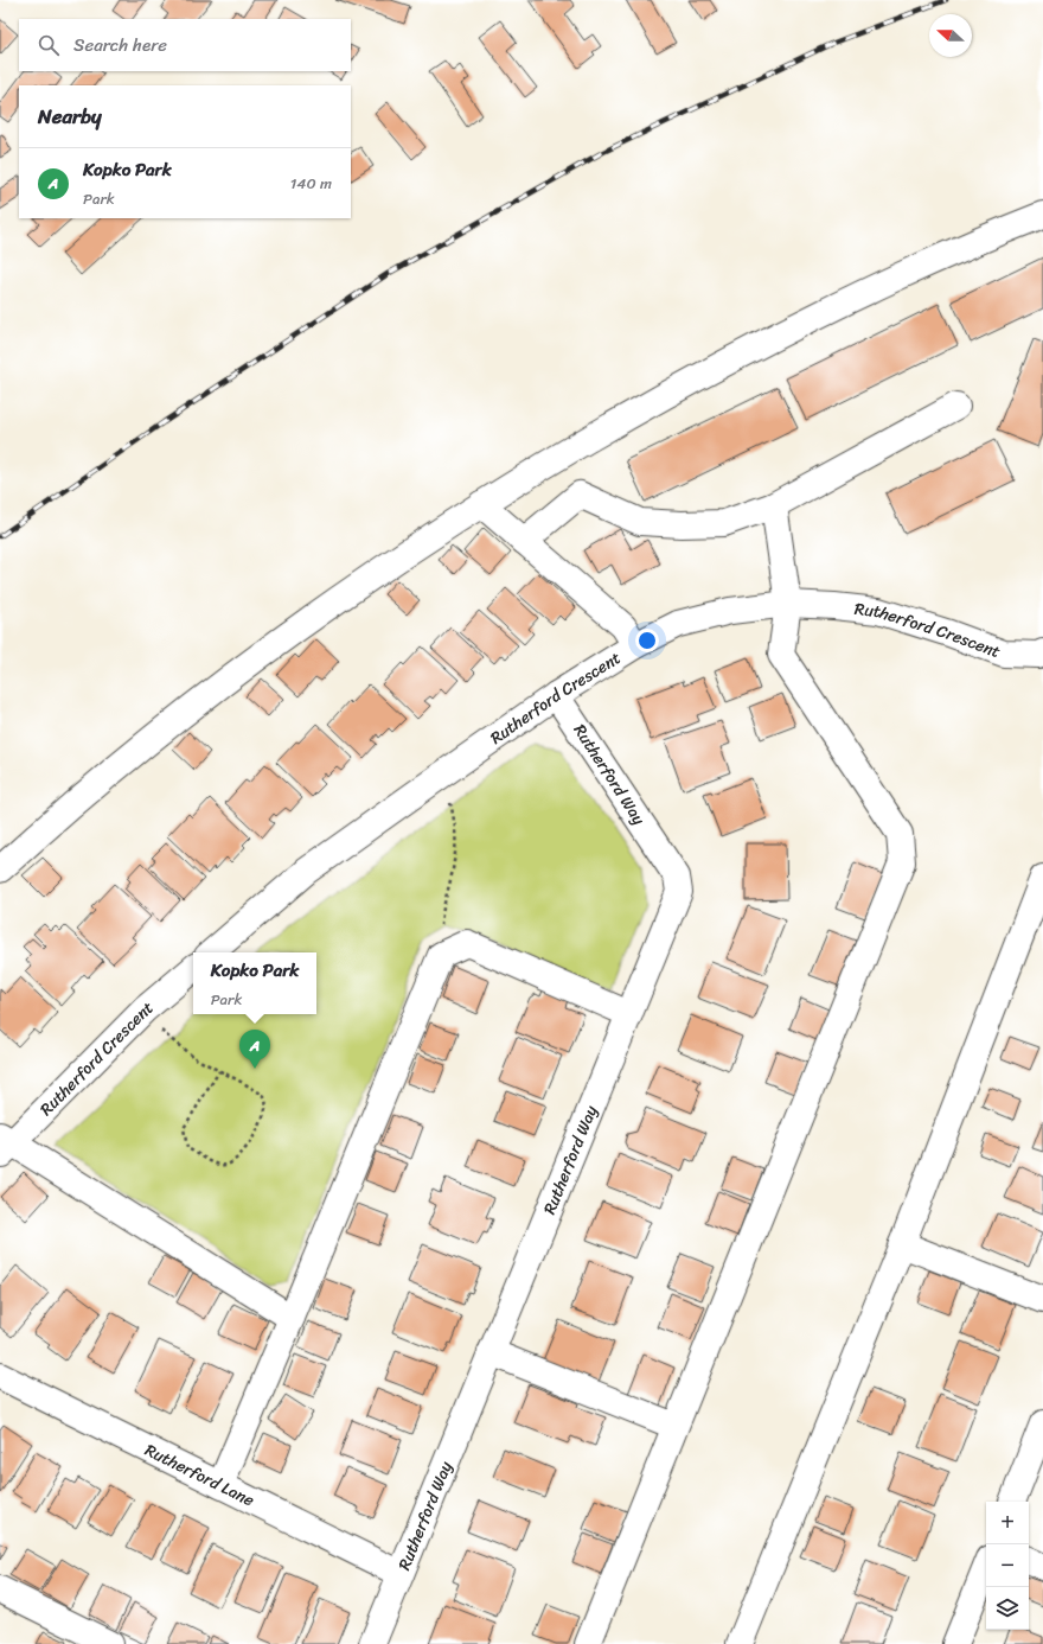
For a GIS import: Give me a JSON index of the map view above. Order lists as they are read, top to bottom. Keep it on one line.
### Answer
{"streets":{"street":["Rutherford Crescent","Rutherford Way","Rutherford Lane"]},"crossings":[["Rutherford Crescent","Rutherford Way"],["Rutherford Way","Rutherford Lane"]],"north":"left","page":{"search":"Search here","heading":"Nearby","list":[{"mark":"A","name":"Kopko Park","note":"Park","value":"140 m"}],"popup":["Kopko Park","Park"],"pins":"A","map_buttons":["+","−"]}}
